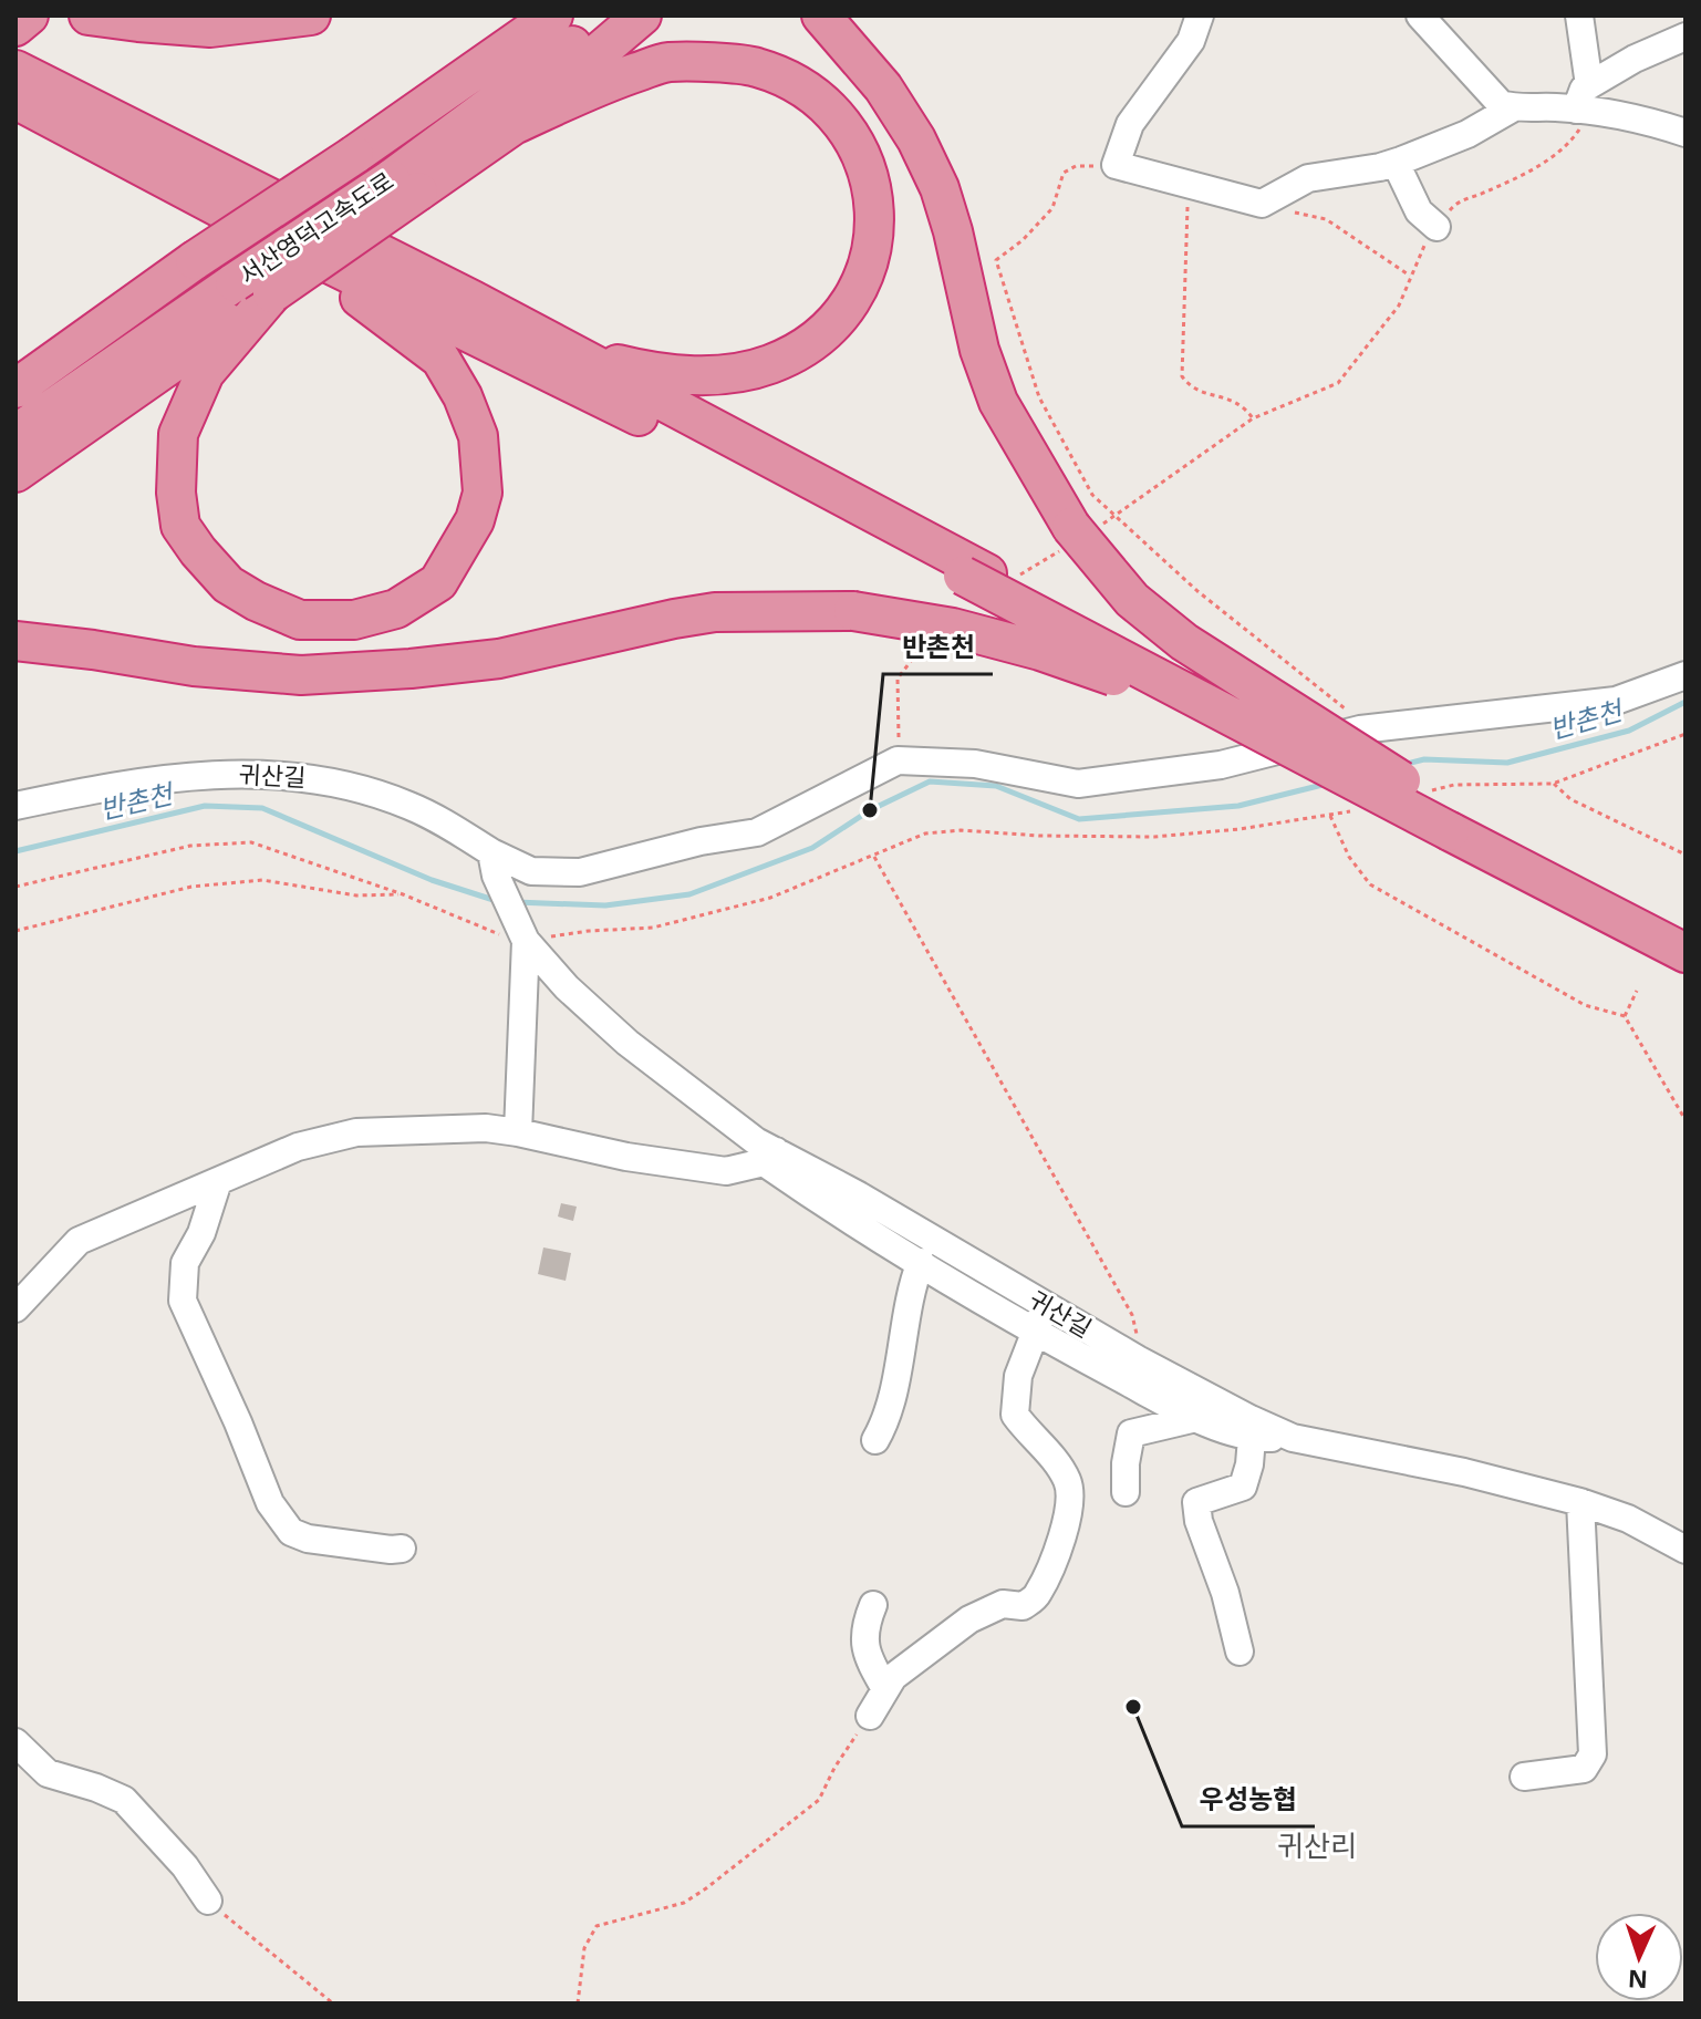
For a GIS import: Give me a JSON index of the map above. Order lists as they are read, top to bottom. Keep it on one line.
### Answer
{"streets":{"highway":["서산영덕고속도로"],"street":["귀산길"]},"districts":["귀산리"],"water":["반촌천"],"places":["반촌천","우성농협"],"north":"bottom"}
